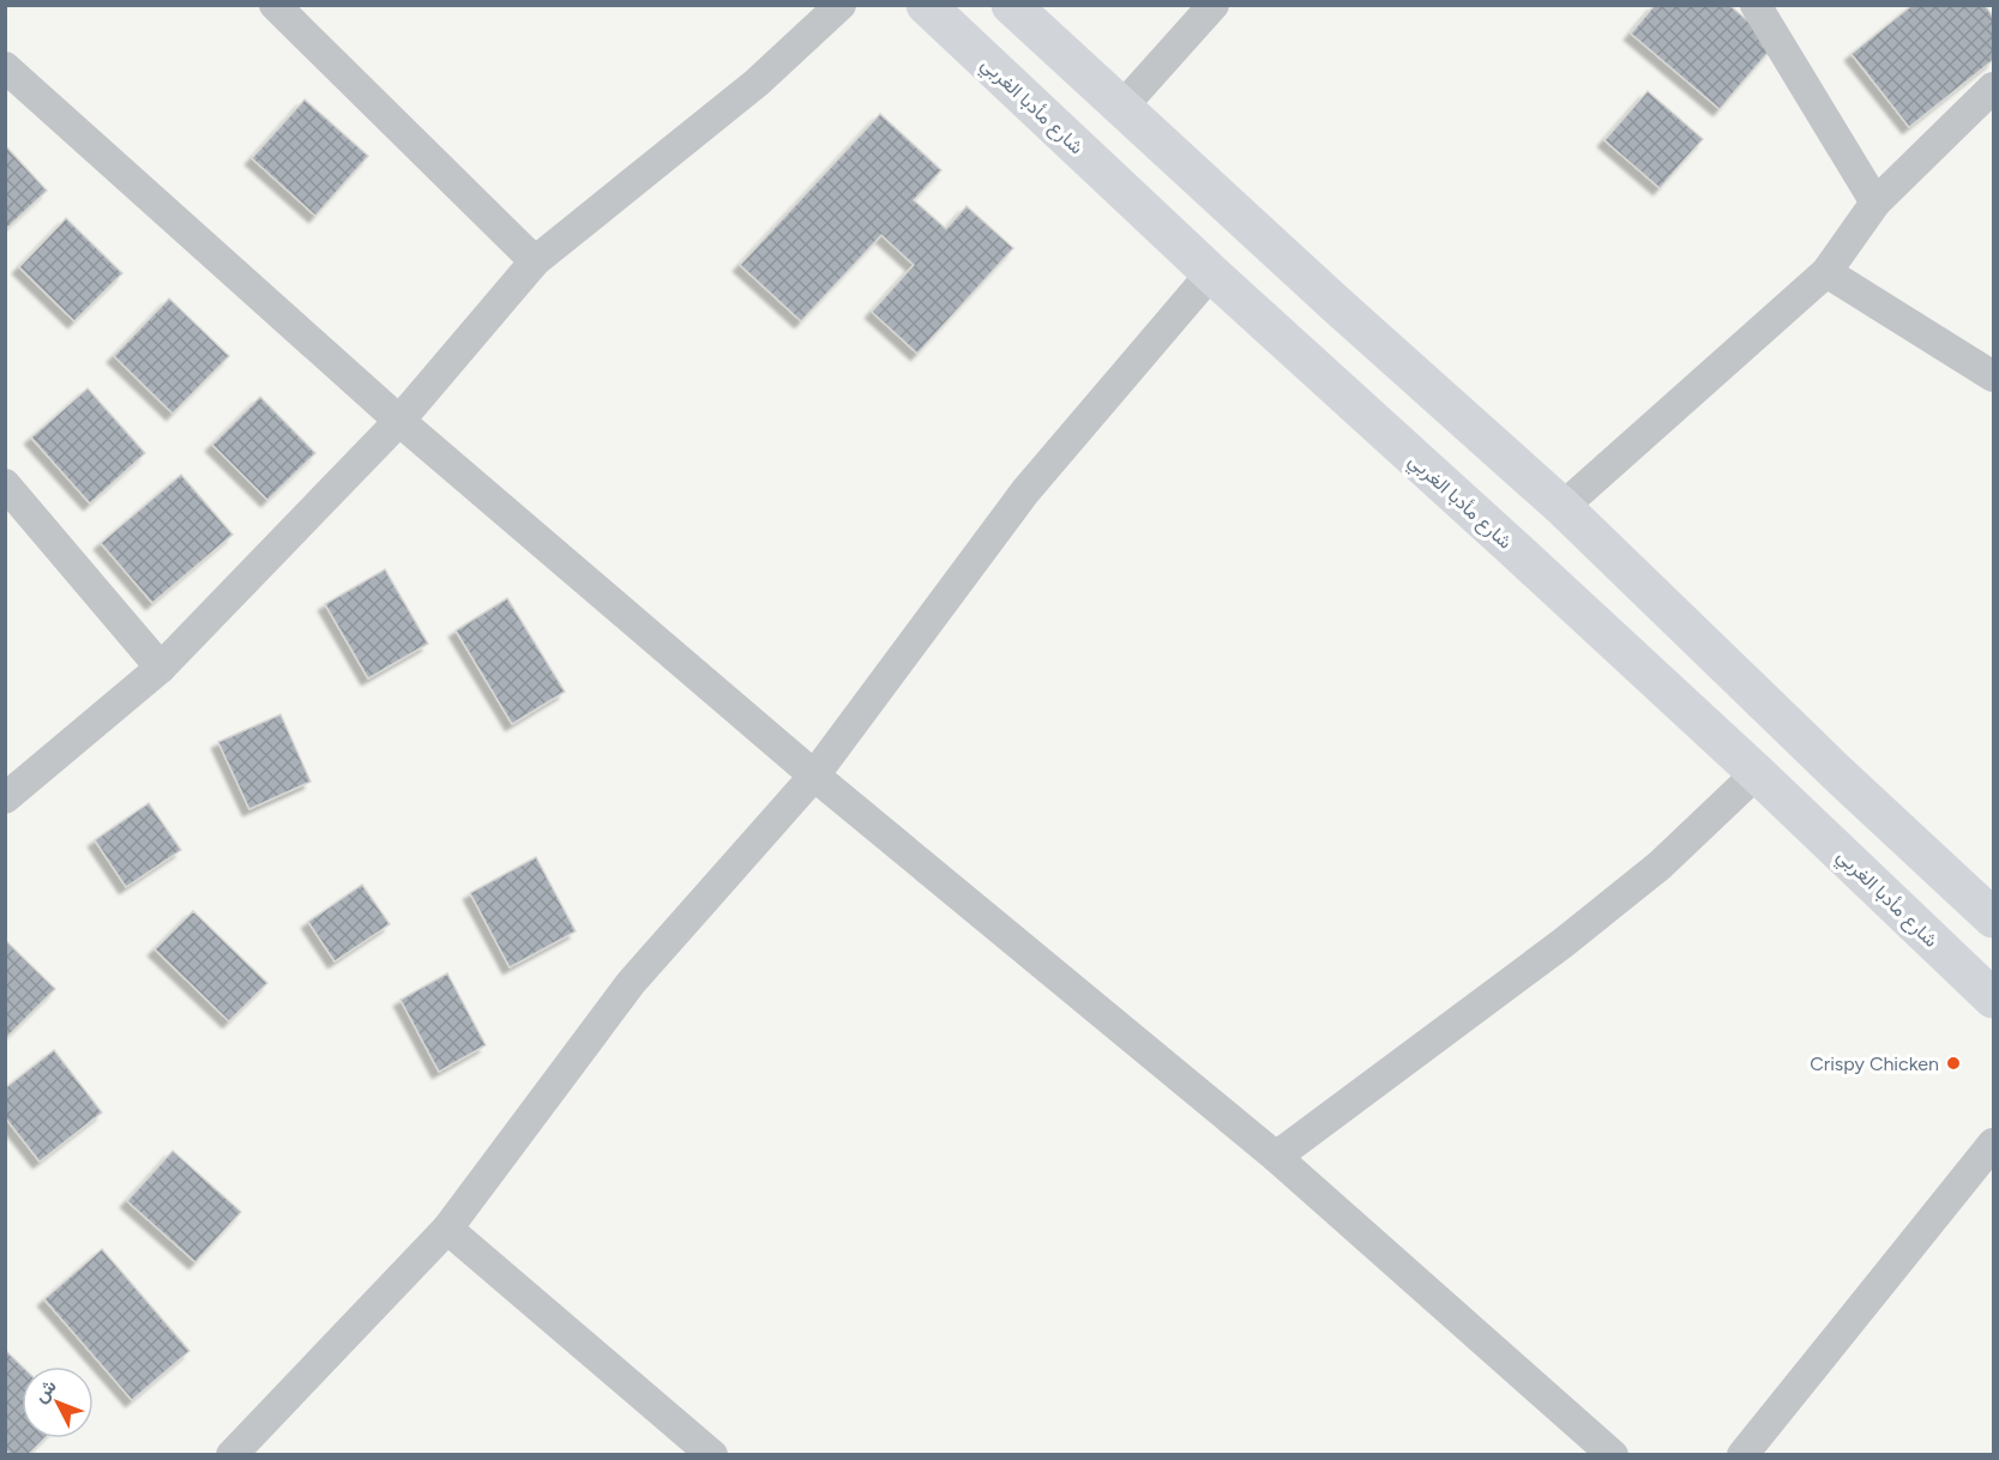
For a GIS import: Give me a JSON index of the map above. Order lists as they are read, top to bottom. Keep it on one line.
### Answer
{"streets":{"main road":["شارع مأدبا الغربي"]},"places":["Crispy Chicken"],"north":"top left"}
